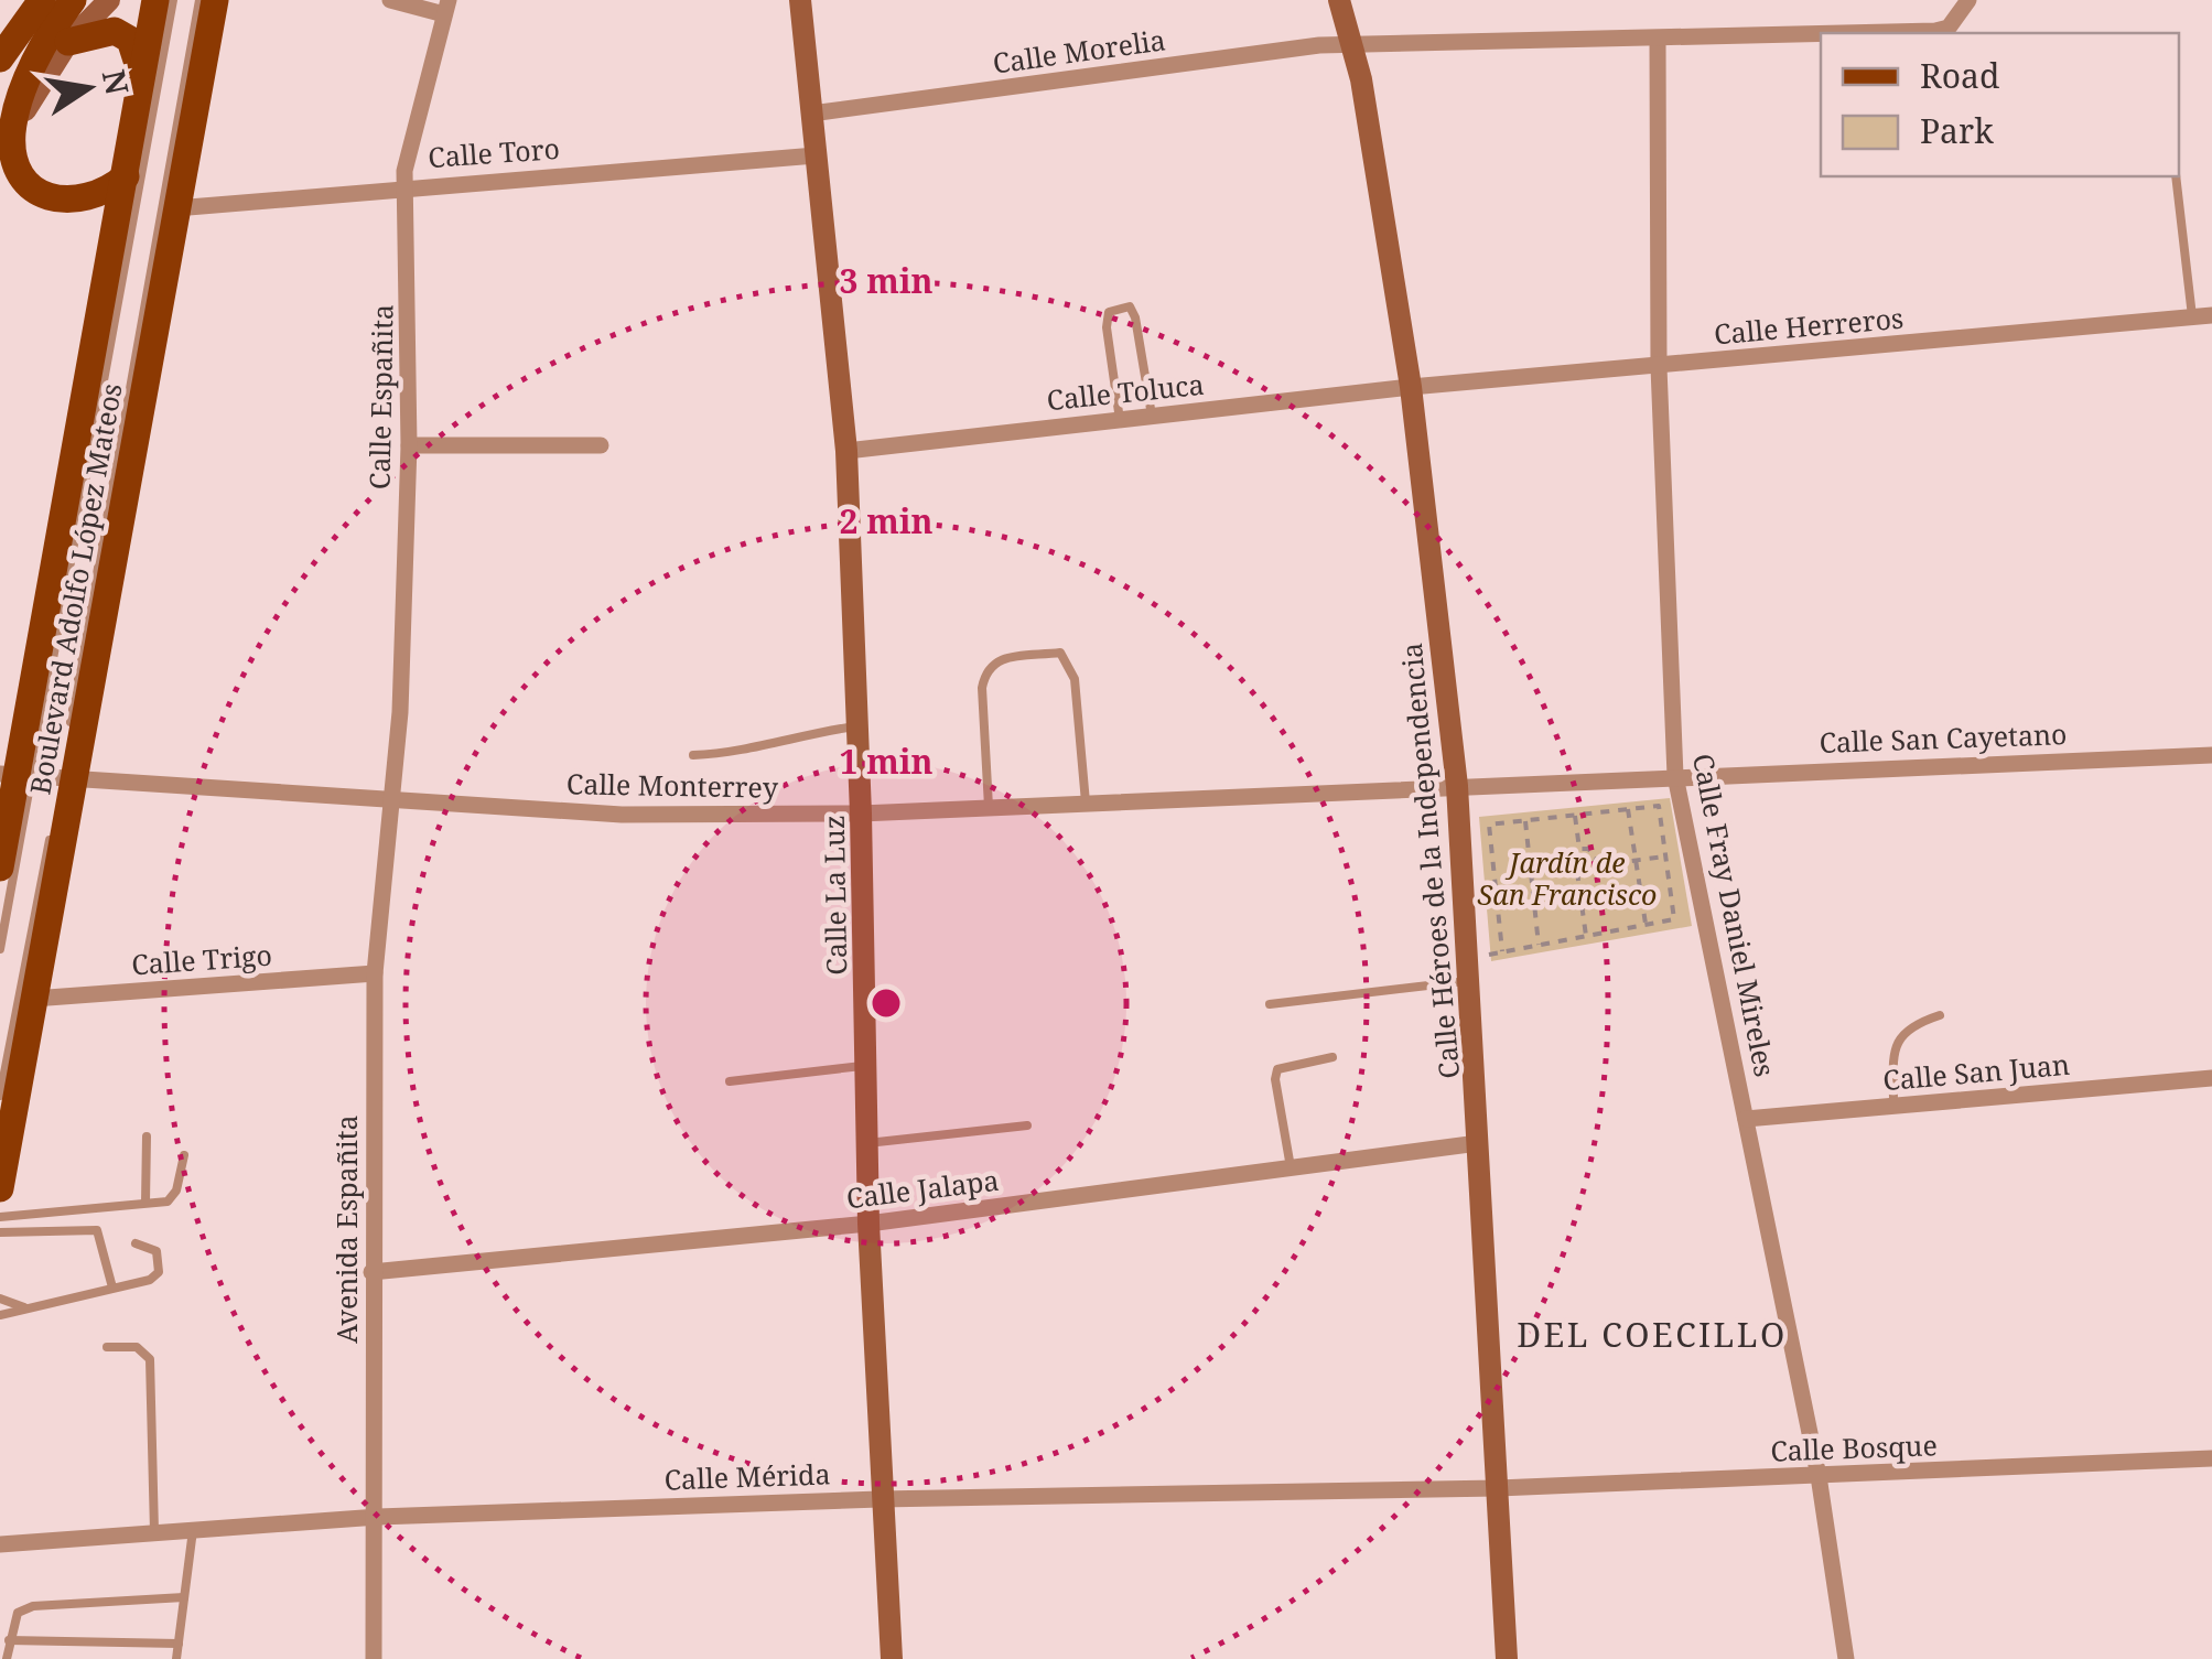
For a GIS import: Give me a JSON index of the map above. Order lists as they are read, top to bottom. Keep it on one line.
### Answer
{"streets":{"main road":["Boulevard Adolfo López Mateos"],"street":["Calle Morelia","Calle Toro","Calle Herreros","Calle Toluca","Calle Españita","Calle San Cayetano","Calle Monterrey","Calle Héroes de la Independencia","Calle La Luz","Calle Fray Daniel Mireles","Calle Trigo","Calle San Juan","Calle Jalapa","Avenida Españita","Calle Bosque","Calle Mérida"]},"crossings":[["Calle Morelia","Calle Héroes de la Independencia"],["Calle Morelia","Calle La Luz"],["Calle Morelia","Calle Fray Daniel Mireles"],["Calle Toro","Calle Españita"],["Calle Toro","Boulevard Adolfo López Mateos"],["Calle Toro","Calle La Luz"],["Calle Herreros","Calle Toluca"],["Calle Herreros","Calle Héroes de la Independencia"],["Calle Herreros","Calle Fray Daniel Mireles"],["Calle Toluca","Calle Héroes de la Independencia"],["Calle Toluca","Calle La Luz"],["Calle Españita","Calle Monterrey"],["Calle Españita","Avenida Españita"],["Boulevard Adolfo López Mateos","Calle Monterrey"],["Boulevard Adolfo López Mateos","Calle Trigo"],["Calle San Cayetano","Calle Monterrey"],["Calle San Cayetano","Calle Fray Daniel Mireles"],["Calle Monterrey","Calle Héroes de la Independencia"],["Calle Monterrey","Calle La Luz"],["Calle Monterrey","Calle Fray Daniel Mireles"],["Calle Monterrey","Avenida Españita"],["Calle Héroes de la Independencia","Calle Jalapa"],["Calle Héroes de la Independencia","Calle Bosque"],["Calle Héroes de la Independencia","Calle Mérida"],["Calle La Luz","Calle Jalapa"],["Calle La Luz","Calle Mérida"],["Calle Fray Daniel Mireles","Calle San Juan"],["Calle Fray Daniel Mireles","Calle Bosque"],["Calle Trigo","Avenida Españita"],["Calle Jalapa","Avenida Españita"],["Avenida Españita","Calle Mérida"],["Calle Bosque","Calle Mérida"]],"districts":["DEL COECILLO"],"parks":["Jardín de San Francisco"],"legend":["Road","Park"],"north":"right","rings":["3 min","2 min","1 min"]}
